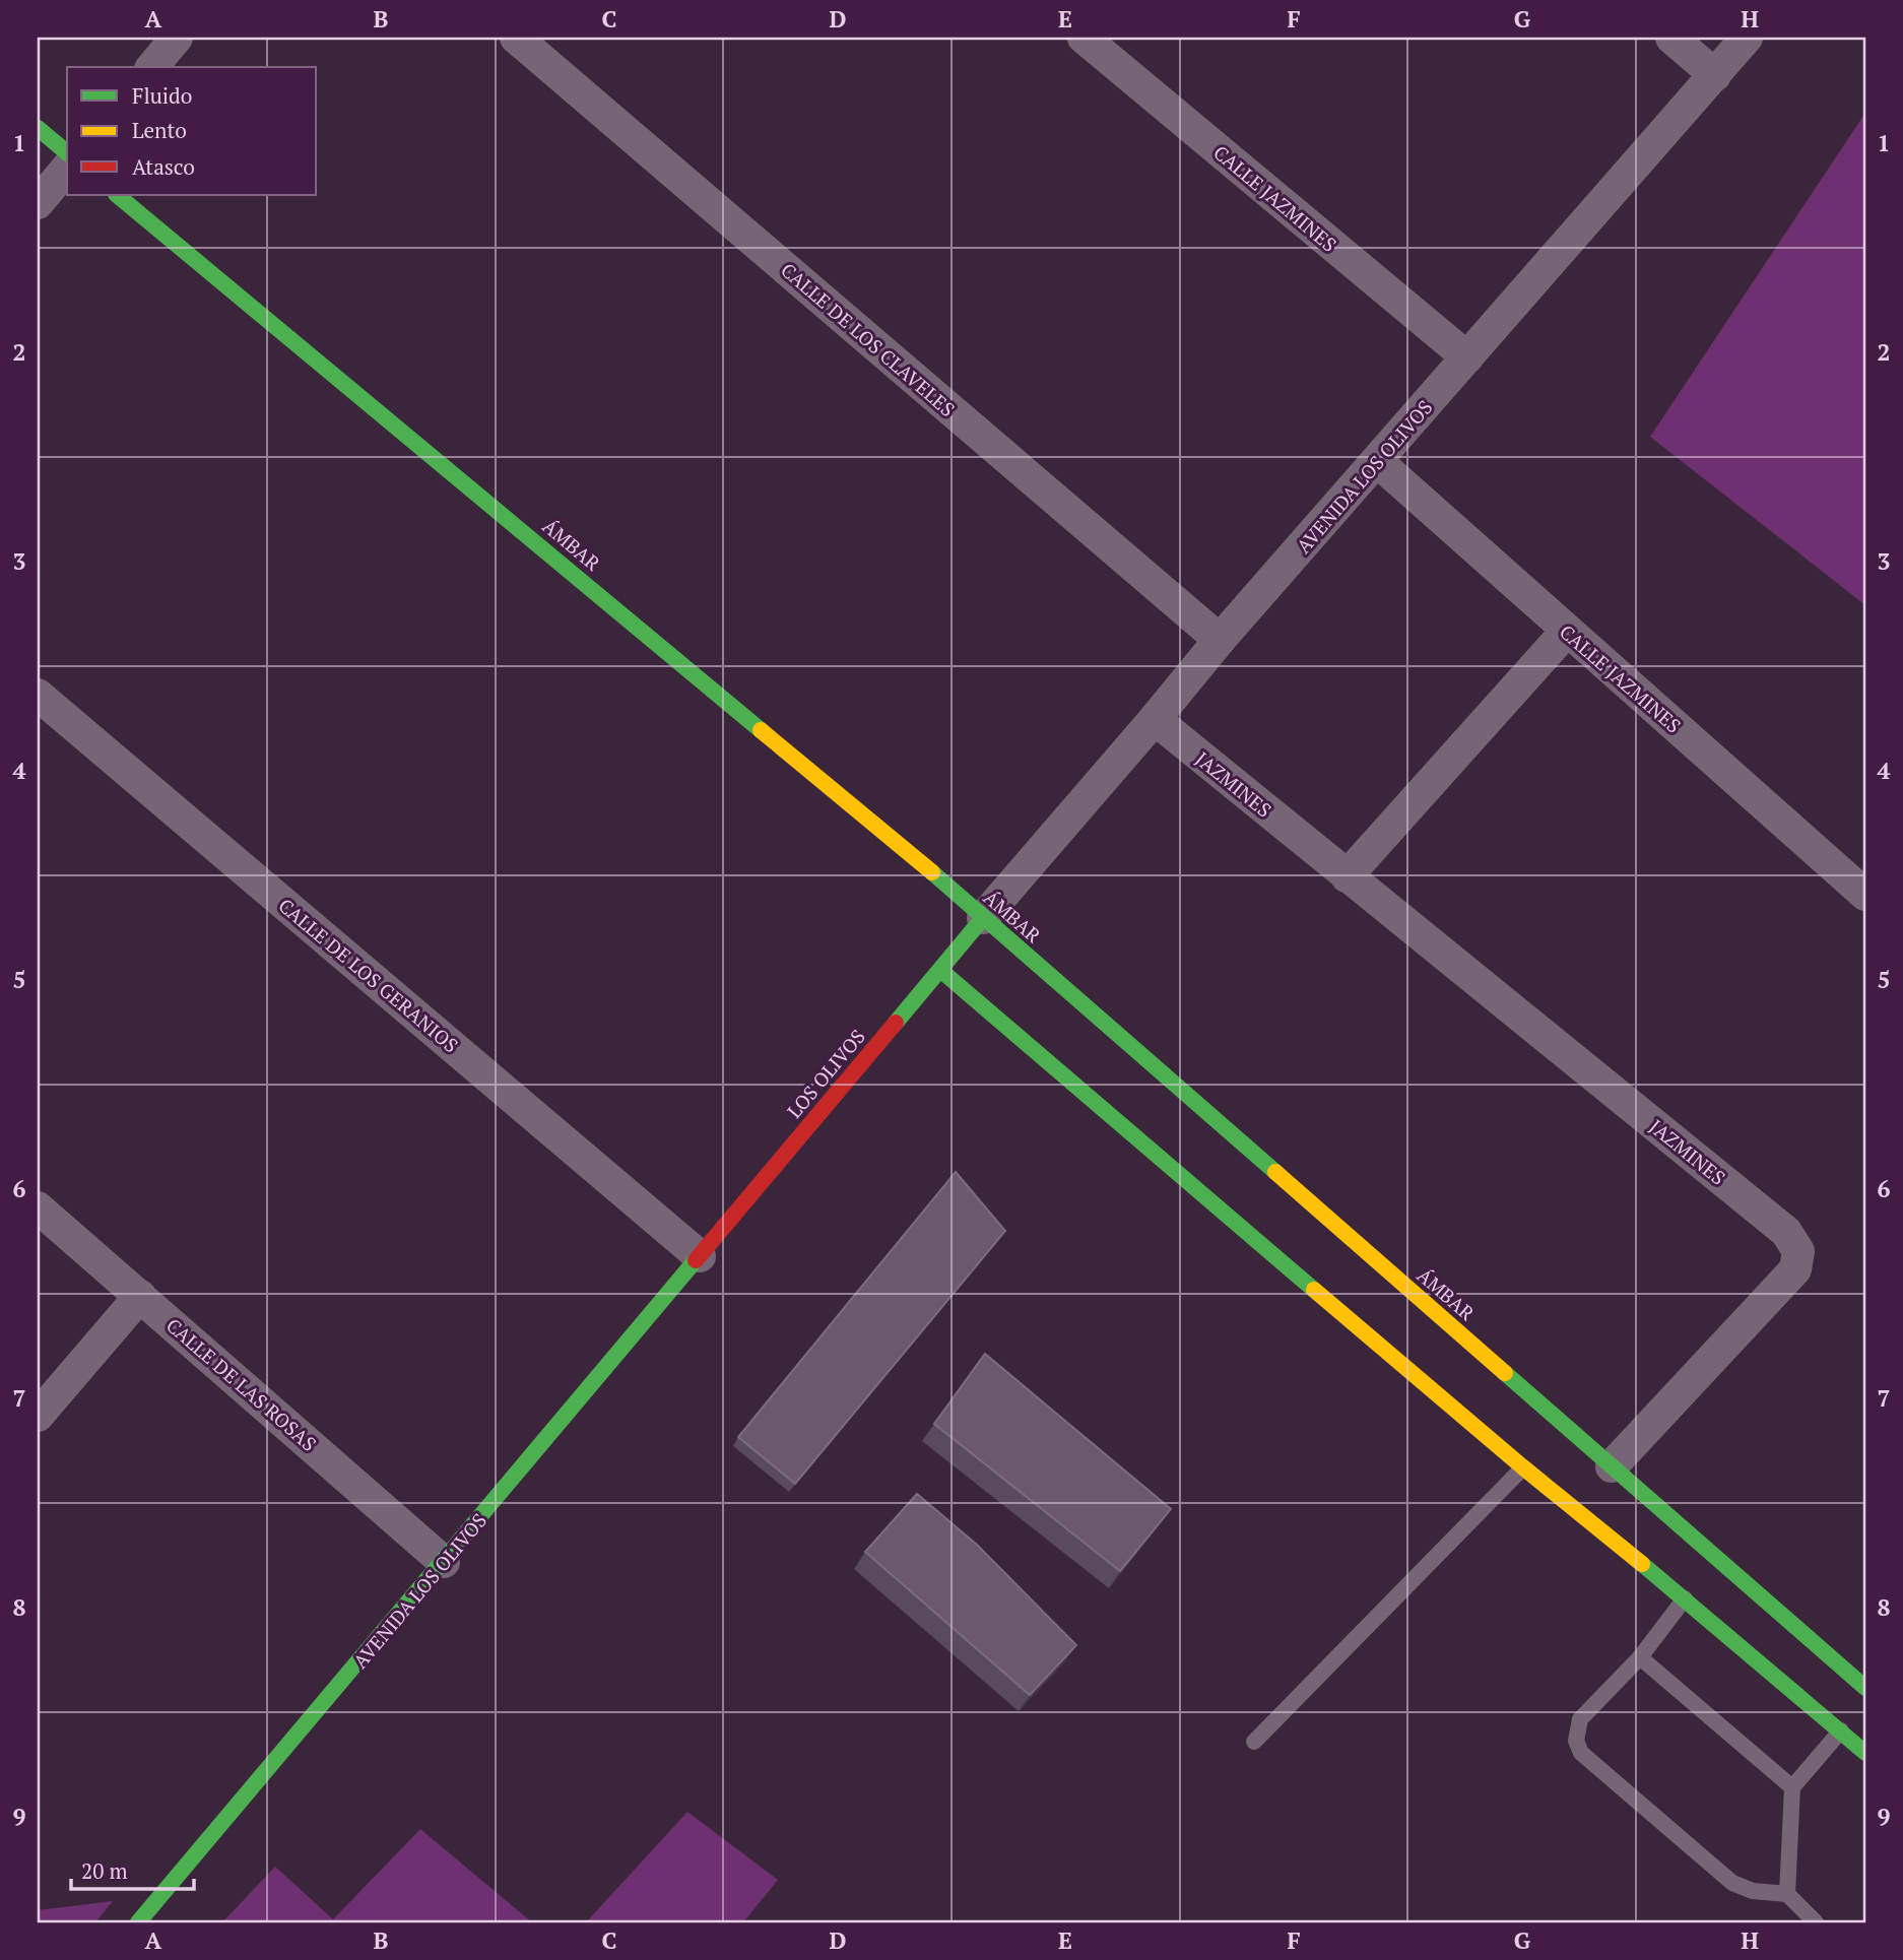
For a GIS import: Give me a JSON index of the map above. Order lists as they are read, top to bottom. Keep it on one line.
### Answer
{"streets":{"main road":["AVENIDA LOS OLIVOS","ÁMBAR","LOS OLIVOS"],"street":["CALLE JAZMINES","CALLE DE LOS CLAVELES","JAZMINES","CALLE DE LOS GERANIOS","CALLE DE LAS ROSAS"]},"crossings":[["CALLE JAZMINES","AVENIDA LOS OLIVOS"],["CALLE DE LOS CLAVELES","AVENIDA LOS OLIVOS"],["AVENIDA LOS OLIVOS","ÁMBAR"],["AVENIDA LOS OLIVOS","JAZMINES"],["AVENIDA LOS OLIVOS","CALLE DE LOS GERANIOS"],["AVENIDA LOS OLIVOS","LOS OLIVOS"],["AVENIDA LOS OLIVOS","CALLE DE LAS ROSAS"],["ÁMBAR","JAZMINES"],["ÁMBAR","LOS OLIVOS"],["CALLE DE LOS GERANIOS","LOS OLIVOS"]],"legend":["Fluido","Lento","Atasco"],"scale_bar":"20 m","grid":{"columns":["A","B","C","D","E","F","G","H"],"rows":["1","2","3","4","5","6","7","8","9"]}}
